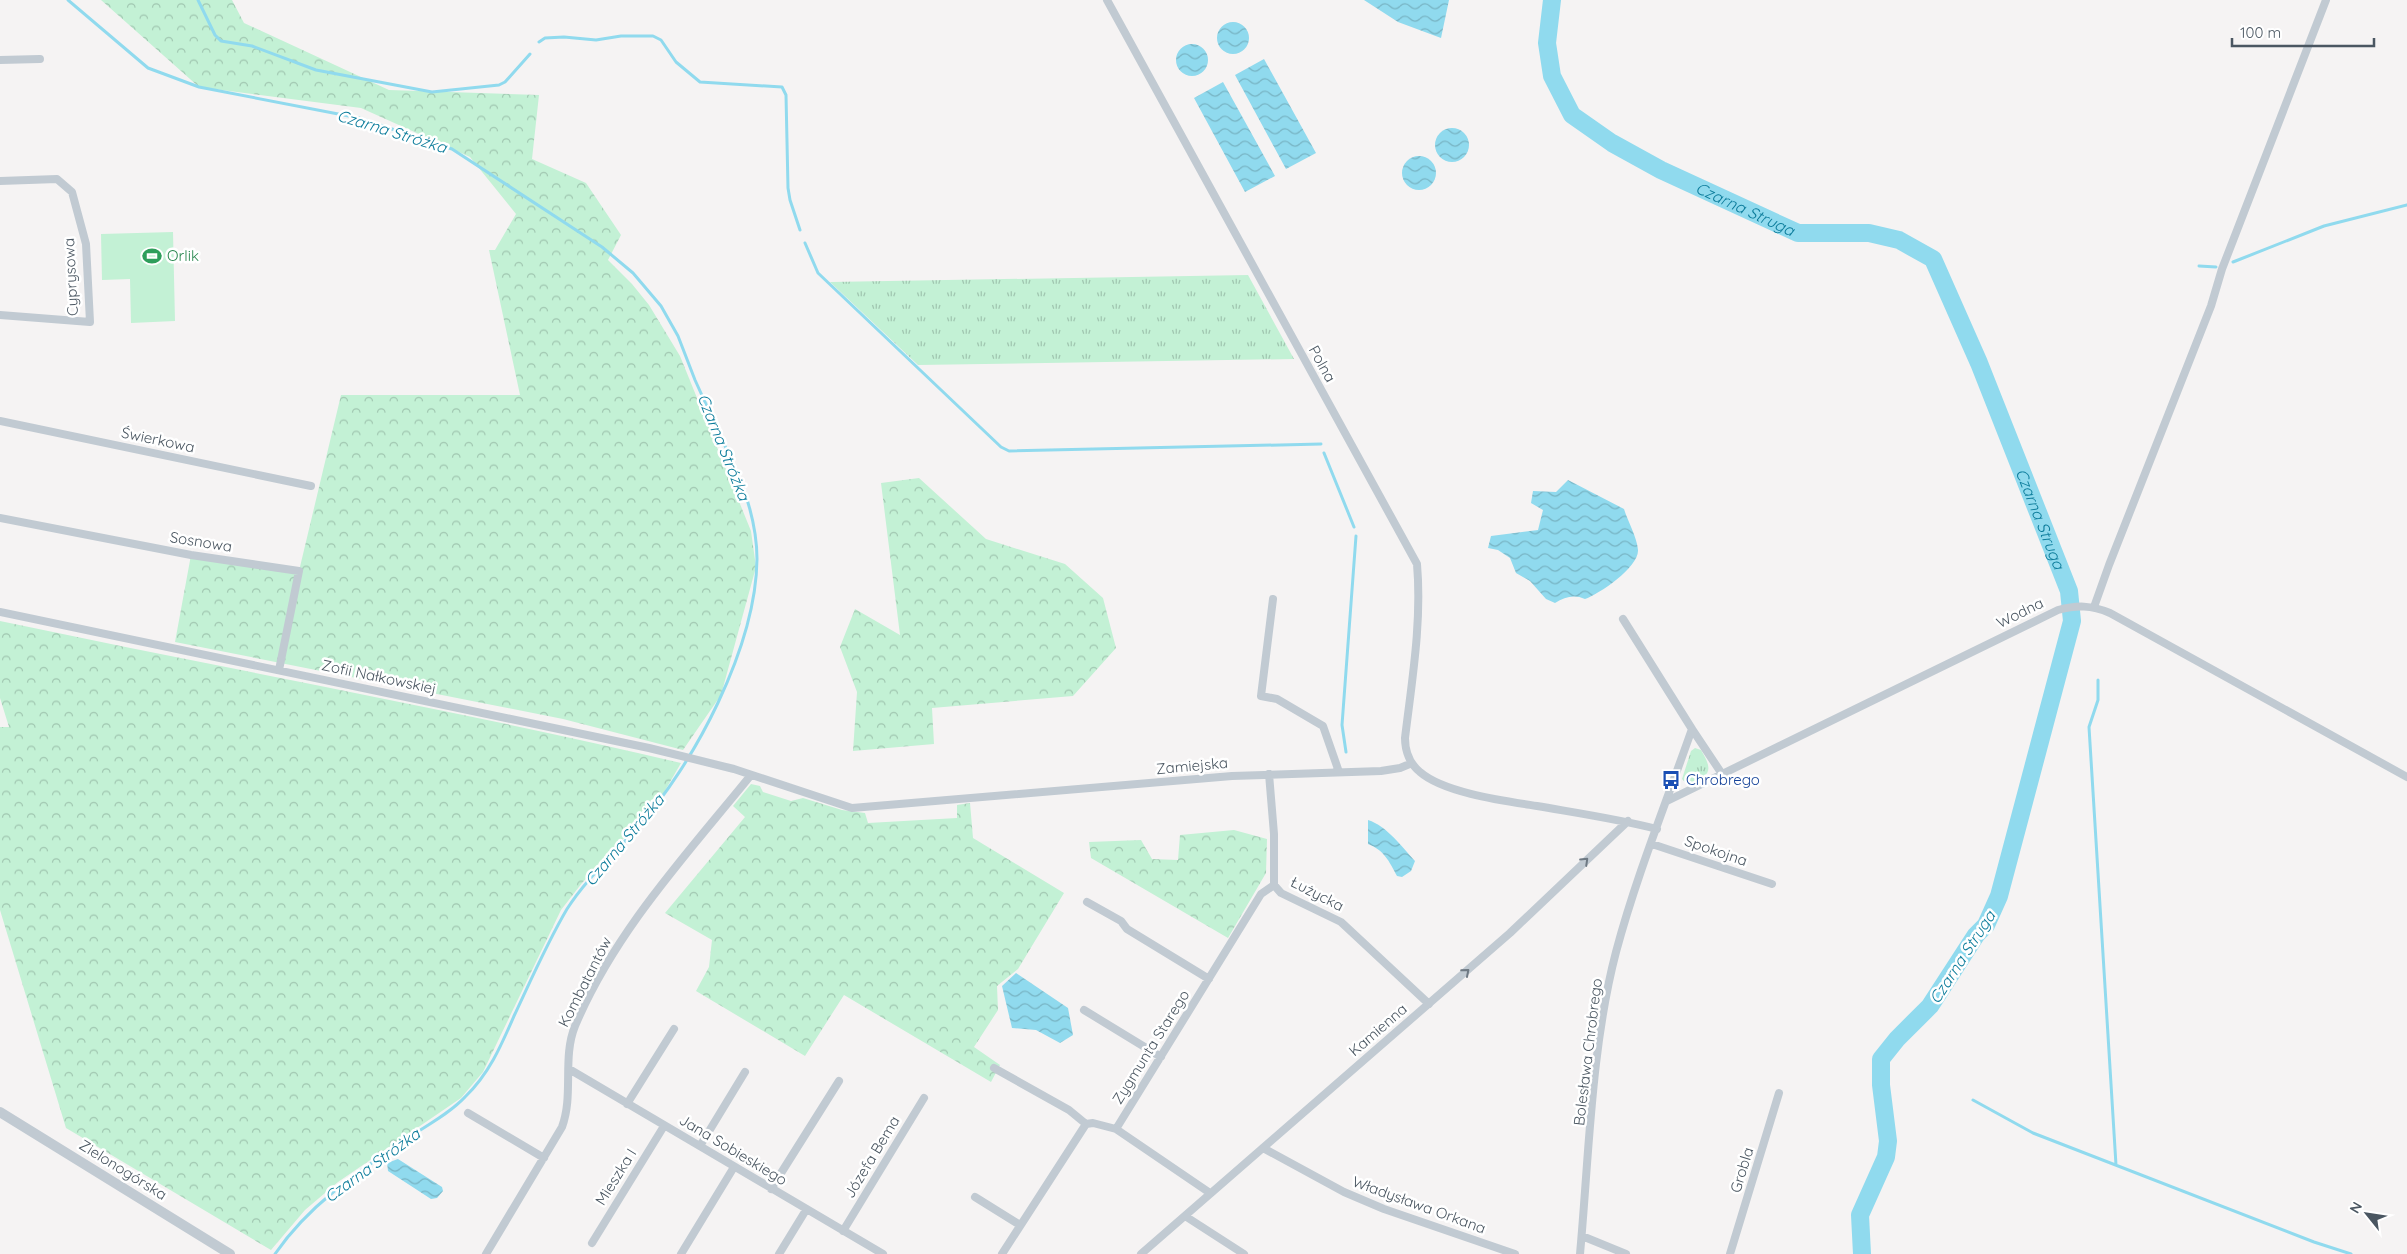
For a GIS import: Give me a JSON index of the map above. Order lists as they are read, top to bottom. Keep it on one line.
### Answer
{"streets":{"street":["Cyprysowa","Polna","Świerkowa","Sosnowa","Wodna","Zofii Nałkowskiej","Zamiejska","Spokojna","Łużycka","Kombatantów","Kamienna","Zygmunta Starego","Bolesława Chrobrego","Jana Sobieskiego","Józefa Bema","Zielonogórska","Grobla","Mieszka I","Władysława Orkana"]},"crossings":[["Polna","Zamiejska"],["Sosnowa","Zofii Nałkowskiej"],["Zofii Nałkowskiej","Zamiejska"],["Zofii Nałkowskiej","Kombatantów"],["Zamiejska","Łużycka"],["Zamiejska","Kombatantów"],["Spokojna","Bolesława Chrobrego"],["Łużycka","Kamienna"],["Łużycka","Zygmunta Starego"],["Kombatantów","Jana Sobieskiego"],["Kamienna","Władysława Orkana"],["Jana Sobieskiego","Józefa Bema"],["Jana Sobieskiego","Mieszka I"]],"one_way":["Kamienna"],"water":["Czarna Stróżka","Czarna Struga"],"places":{"sports":["Orlik"],"bus stop":["Chrobrego"]},"scale_bar":"100 m","north":"top left"}
